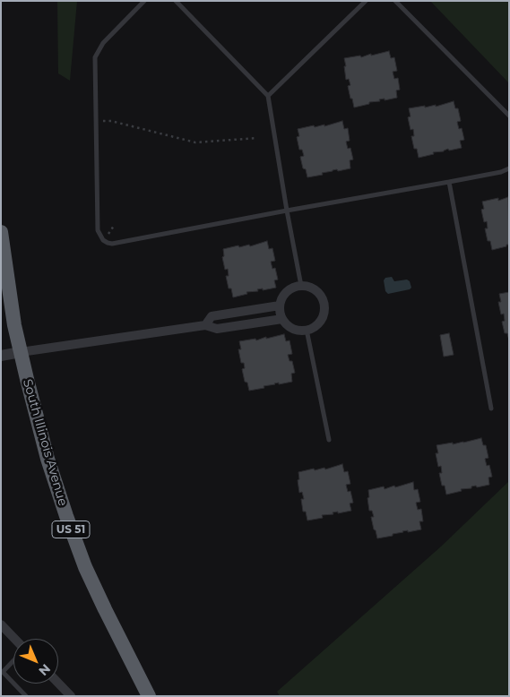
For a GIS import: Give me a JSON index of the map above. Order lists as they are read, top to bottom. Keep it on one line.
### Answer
{"streets":{"highway":["South Illinois Avenue","US 51"]},"crossings":[["South Illinois Avenue","US 51"]],"north":"bottom right"}
